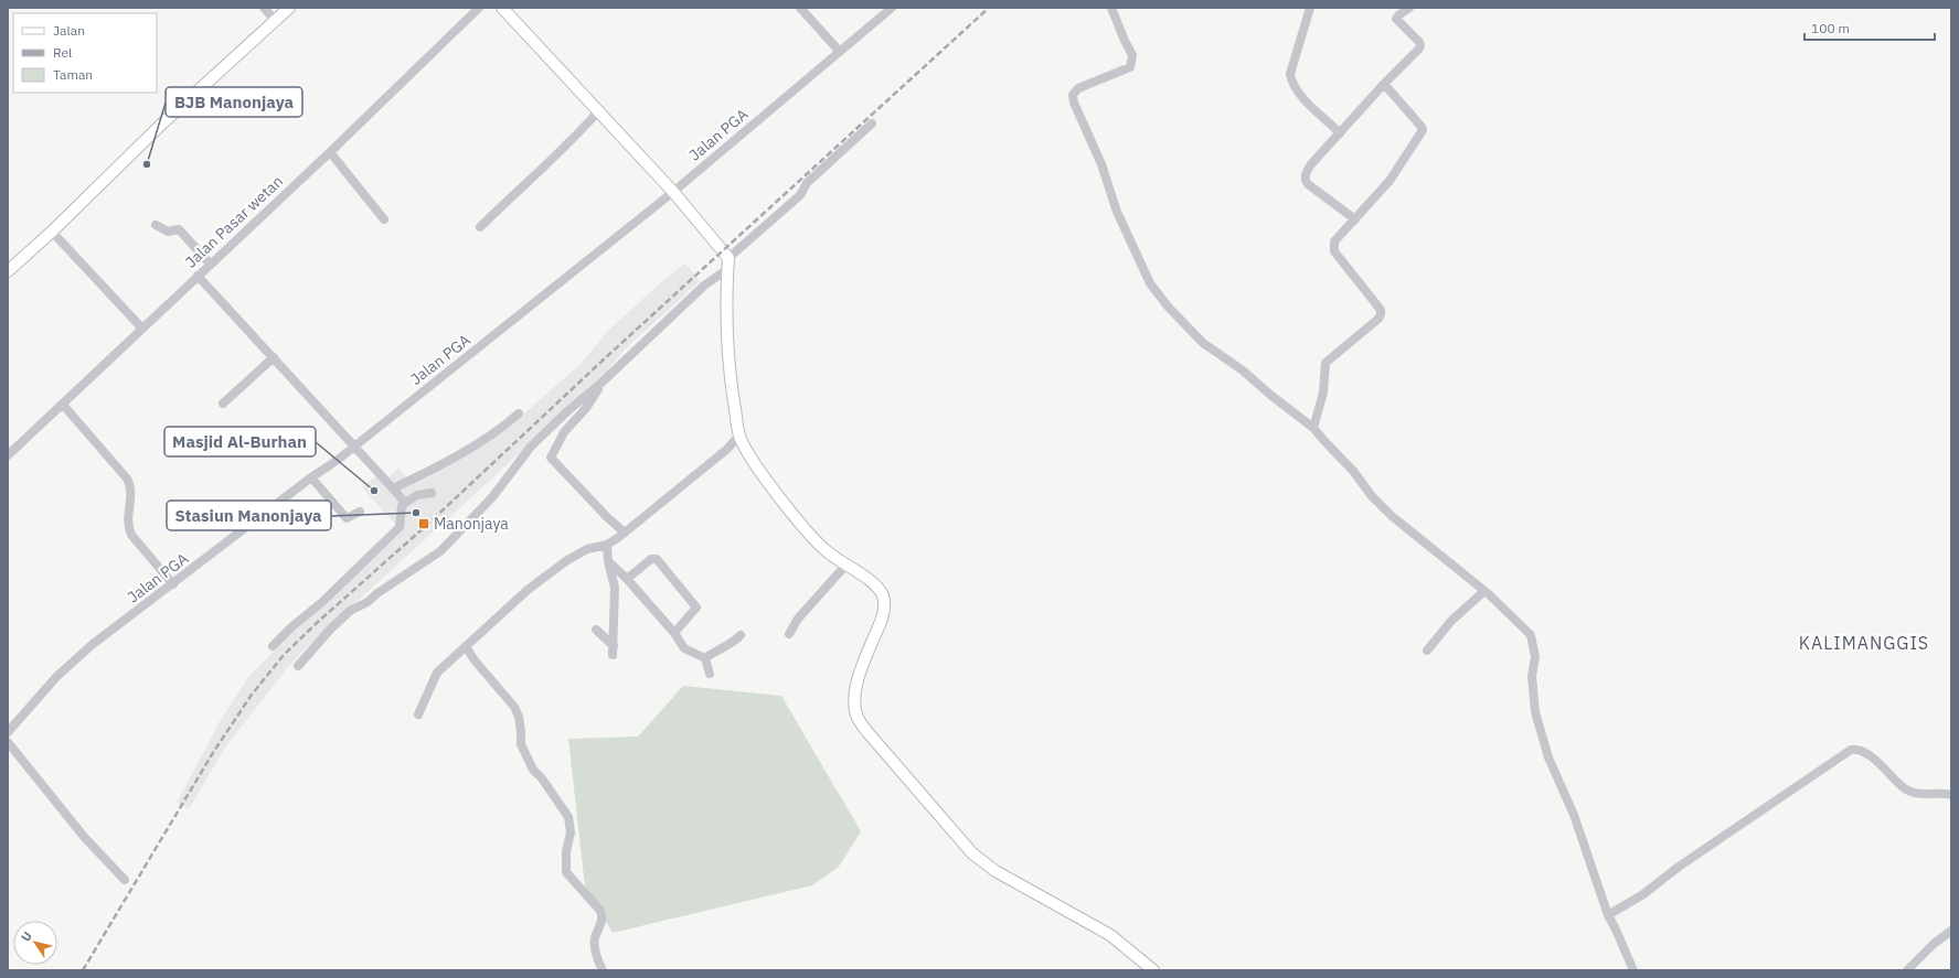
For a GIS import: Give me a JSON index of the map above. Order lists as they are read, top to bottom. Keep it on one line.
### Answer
{"streets":{"street":["Jalan PGA","Jalan Pasar wetan"]},"districts":["KALIMANGGIS"],"places":{"other":["BJB Manonjaya","Masjid Al-Burhan","Stasiun Manonjaya"],"transit":["Manonjaya"]},"legend":["Jalan","Rel","Taman"],"scale_bar":"100 m","north":"top left"}
